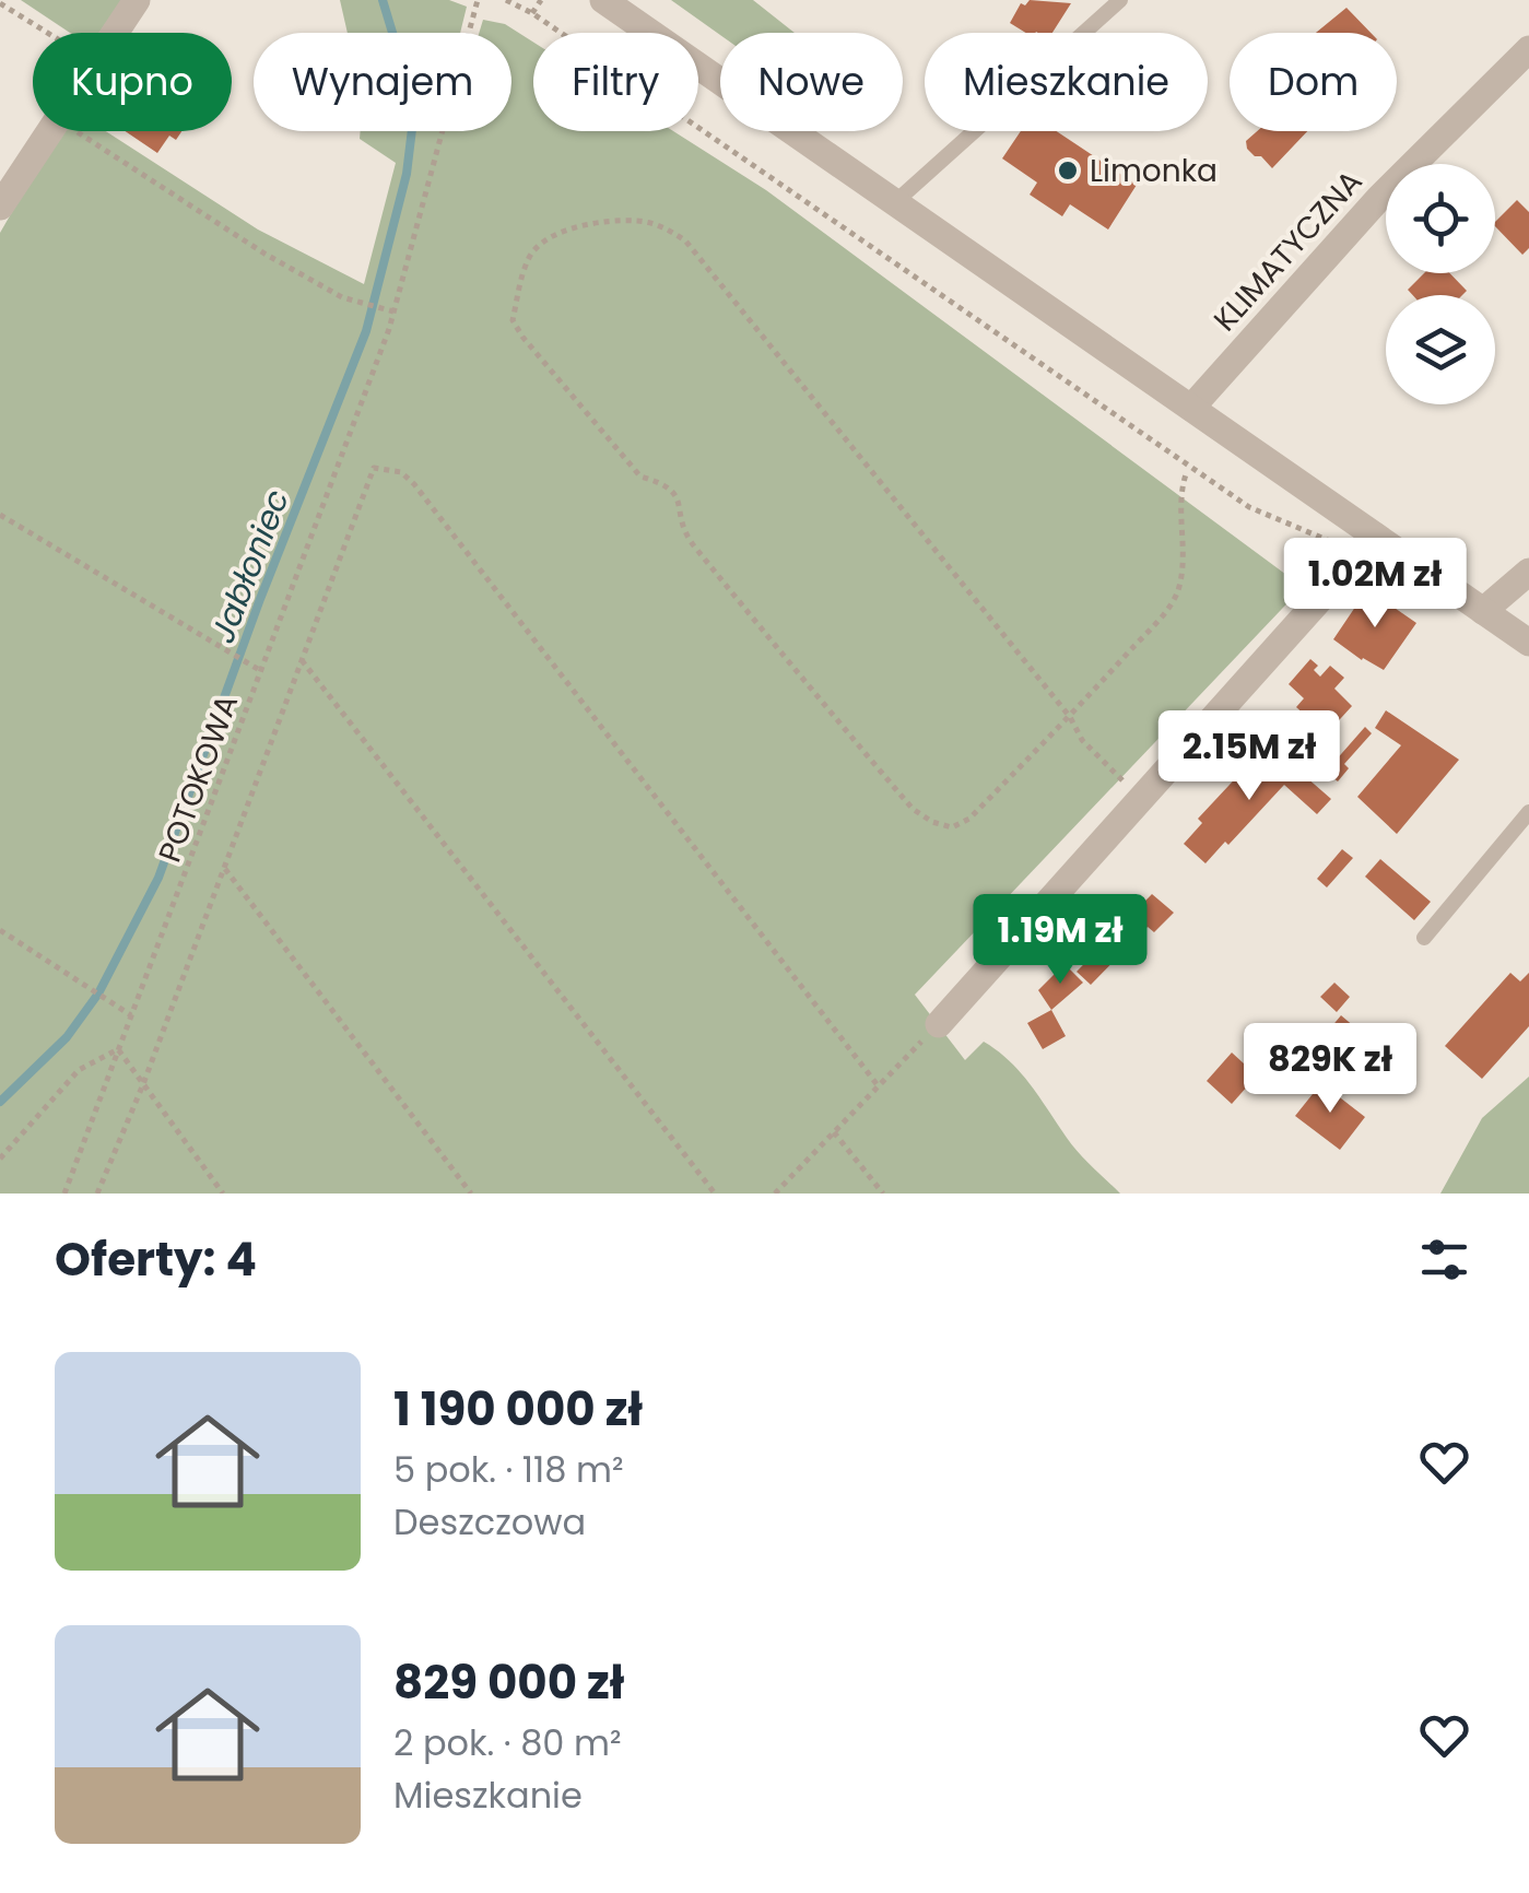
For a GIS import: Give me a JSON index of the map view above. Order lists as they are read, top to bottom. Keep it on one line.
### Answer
{"streets":{"street":["KLIMATYCZNA"],"path":["POTOKOWA"]},"water":["Jabłoniec"],"places":["Limonka"],"page":{"chip":["Kupno","Wynajem","Filtry","Nowe","Mieszkanie","Dom"],"price":["1.02M zł","2.15M zł","1.19M zł","829K zł"],"heading":"Oferty: 4","list":[{"name":"1 190 000 zł","note":"5 pok. · 118 m² · Deszczowa"},{"name":"829 000 zł","note":"2 pok. · 80 m² · Mieszkanie"}]}}
